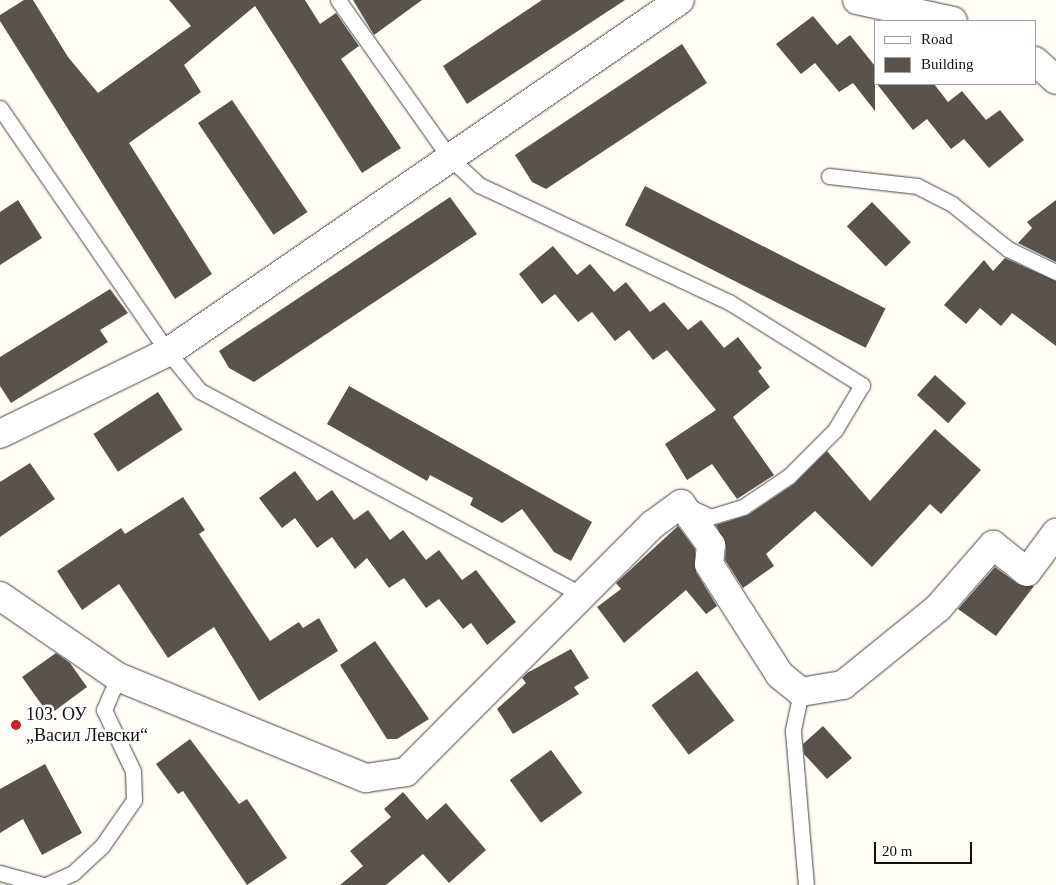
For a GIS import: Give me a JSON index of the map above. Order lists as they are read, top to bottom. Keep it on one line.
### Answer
{"places":["103. ОУ „Васил Левски“"],"legend":["Road","Building"],"scale_bar":"20 m"}
